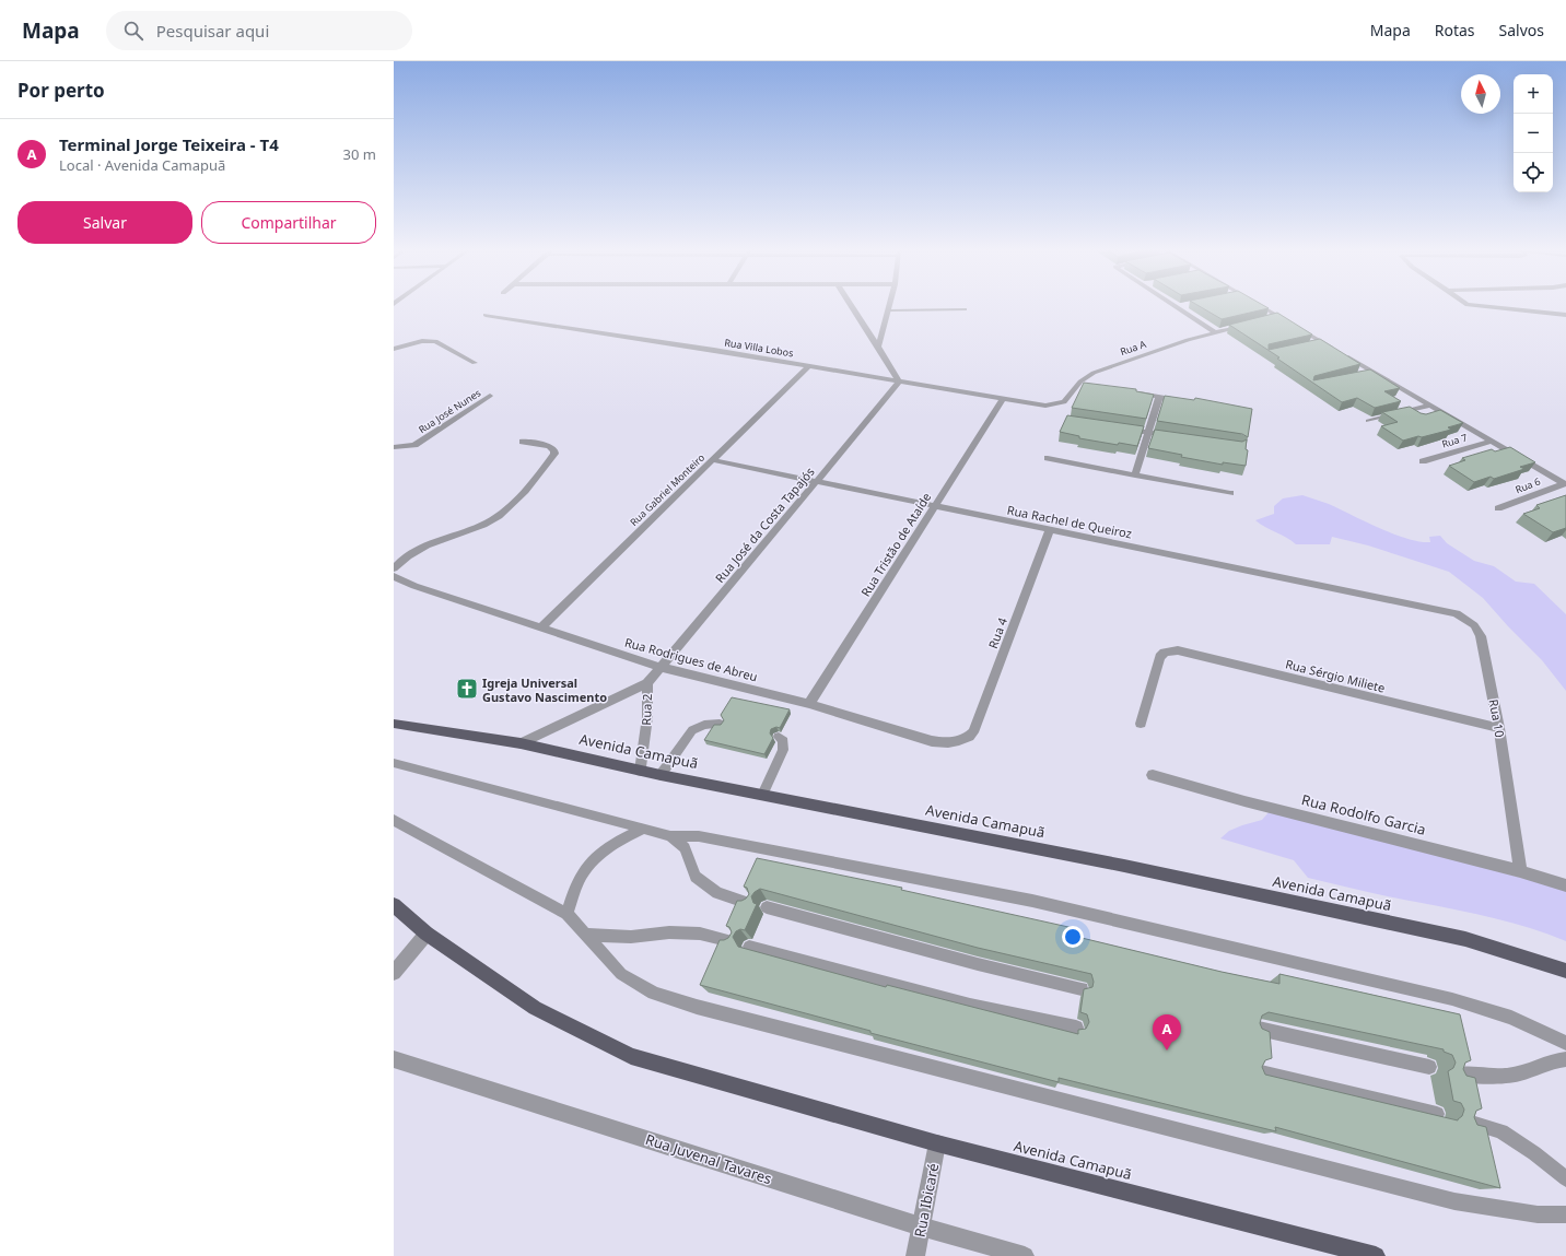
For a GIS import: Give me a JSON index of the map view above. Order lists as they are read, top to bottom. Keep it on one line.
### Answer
{"streets":{"main road":["Avenida Camapuã"],"street":["Rua Villa Lobos","Rua A","Rua José Nunes","Rua 7","Rua 6","Rua Gabriel Monteiro","Rua Rachel de Queiroz","Rua José da Costa Tapajós","Rua Tristão de Ataíde","Rua 4","Rua Rodrigues de Abreu","Rua Sérgio Miliete","Rua 2","Rua 10","Rua Rodolfo Garcia","Rua Juvenal Tavares","Rua Ibicaré"]},"crossings":[["Rua Villa Lobos","Rua A"],["Rua Villa Lobos","Rua Gabriel Monteiro"],["Rua Villa Lobos","Rua José da Costa Tapajós"],["Rua Villa Lobos","Rua Tristão de Ataíde"],["Rua A","Rua Tristão de Ataíde"],["Rua Gabriel Monteiro","Rua Rachel de Queiroz"],["Rua Gabriel Monteiro","Rua Rodrigues de Abreu"],["Rua Rachel de Queiroz","Rua José da Costa Tapajós"],["Rua Rachel de Queiroz","Rua Tristão de Ataíde"],["Rua Rachel de Queiroz","Rua 4"],["Rua Rachel de Queiroz","Rua 10"],["Rua José da Costa Tapajós","Rua Rodrigues de Abreu"],["Rua José da Costa Tapajós","Rua 2"],["Rua Tristão de Ataíde","Rua Rodrigues de Abreu"],["Rua 4","Rua Rodrigues de Abreu"],["Rua Sérgio Miliete","Rua 10"],["Rua 2","Avenida Camapuã"],["Rua 10","Rua Rodolfo Garcia"],["Avenida Camapuã","Rua Ibicaré"],["Rua Juvenal Tavares","Rua Ibicaré"]],"places":{"church":["Igreja Universal Gustavo Nascimento"]},"north":"top","page":{"header":"Mapa","search":"Pesquisar aqui","nav":["Mapa","Rotas","Salvos"],"heading":"Por perto","map_buttons":["+","−"],"list":[{"mark":"A","name":"Terminal Jorge Teixeira - T4","note":"Local · Avenida Camapuã","value":"30 m"}],"buttons":["Salvar","Compartilhar"],"pins":"A"}}
